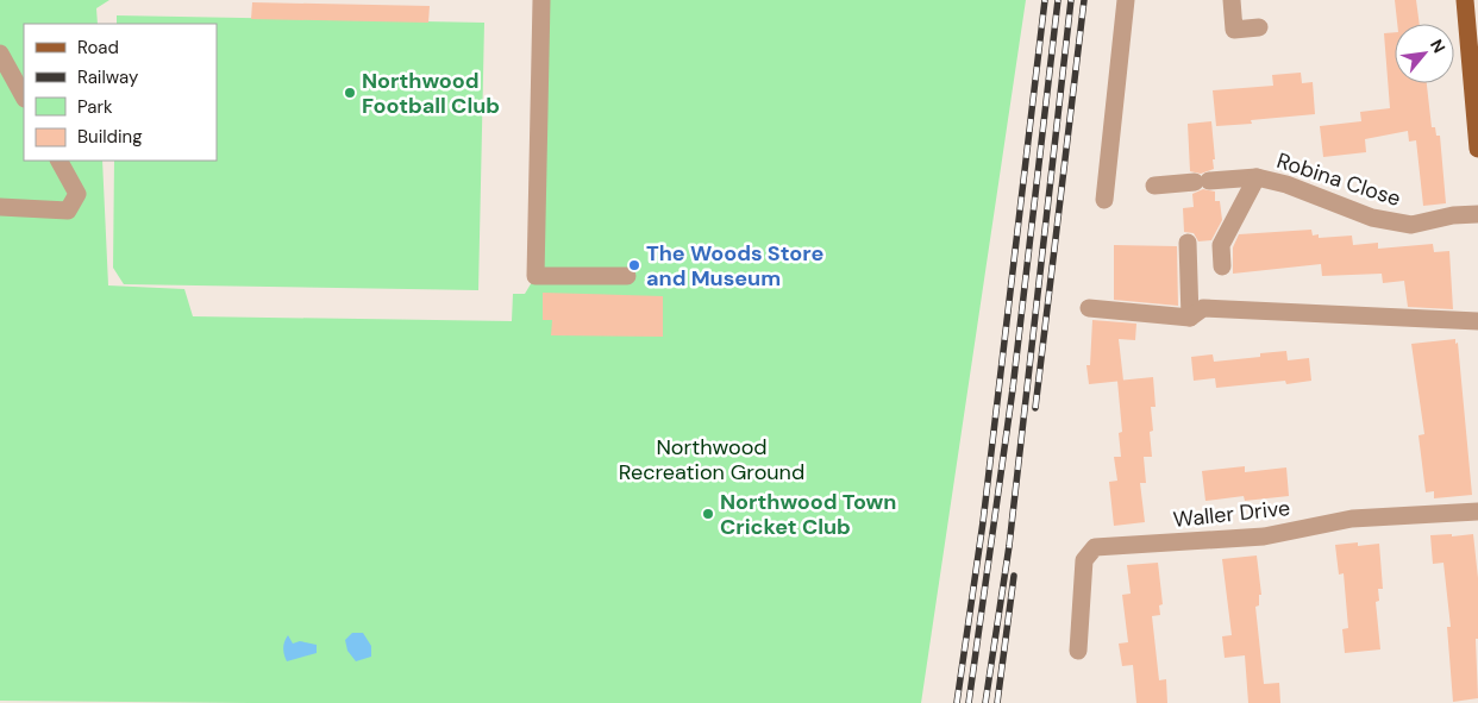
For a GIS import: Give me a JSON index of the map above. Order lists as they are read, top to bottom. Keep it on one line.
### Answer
{"streets":{"street":["Robina Close","Waller Drive"]},"parks":["Northwood Recreation Ground"],"places":["Northwood Football Club","The Woods Store and Museum","Northwood Town Cricket Club"],"legend":["Road","Railway","Park","Building"],"north":"top right"}
